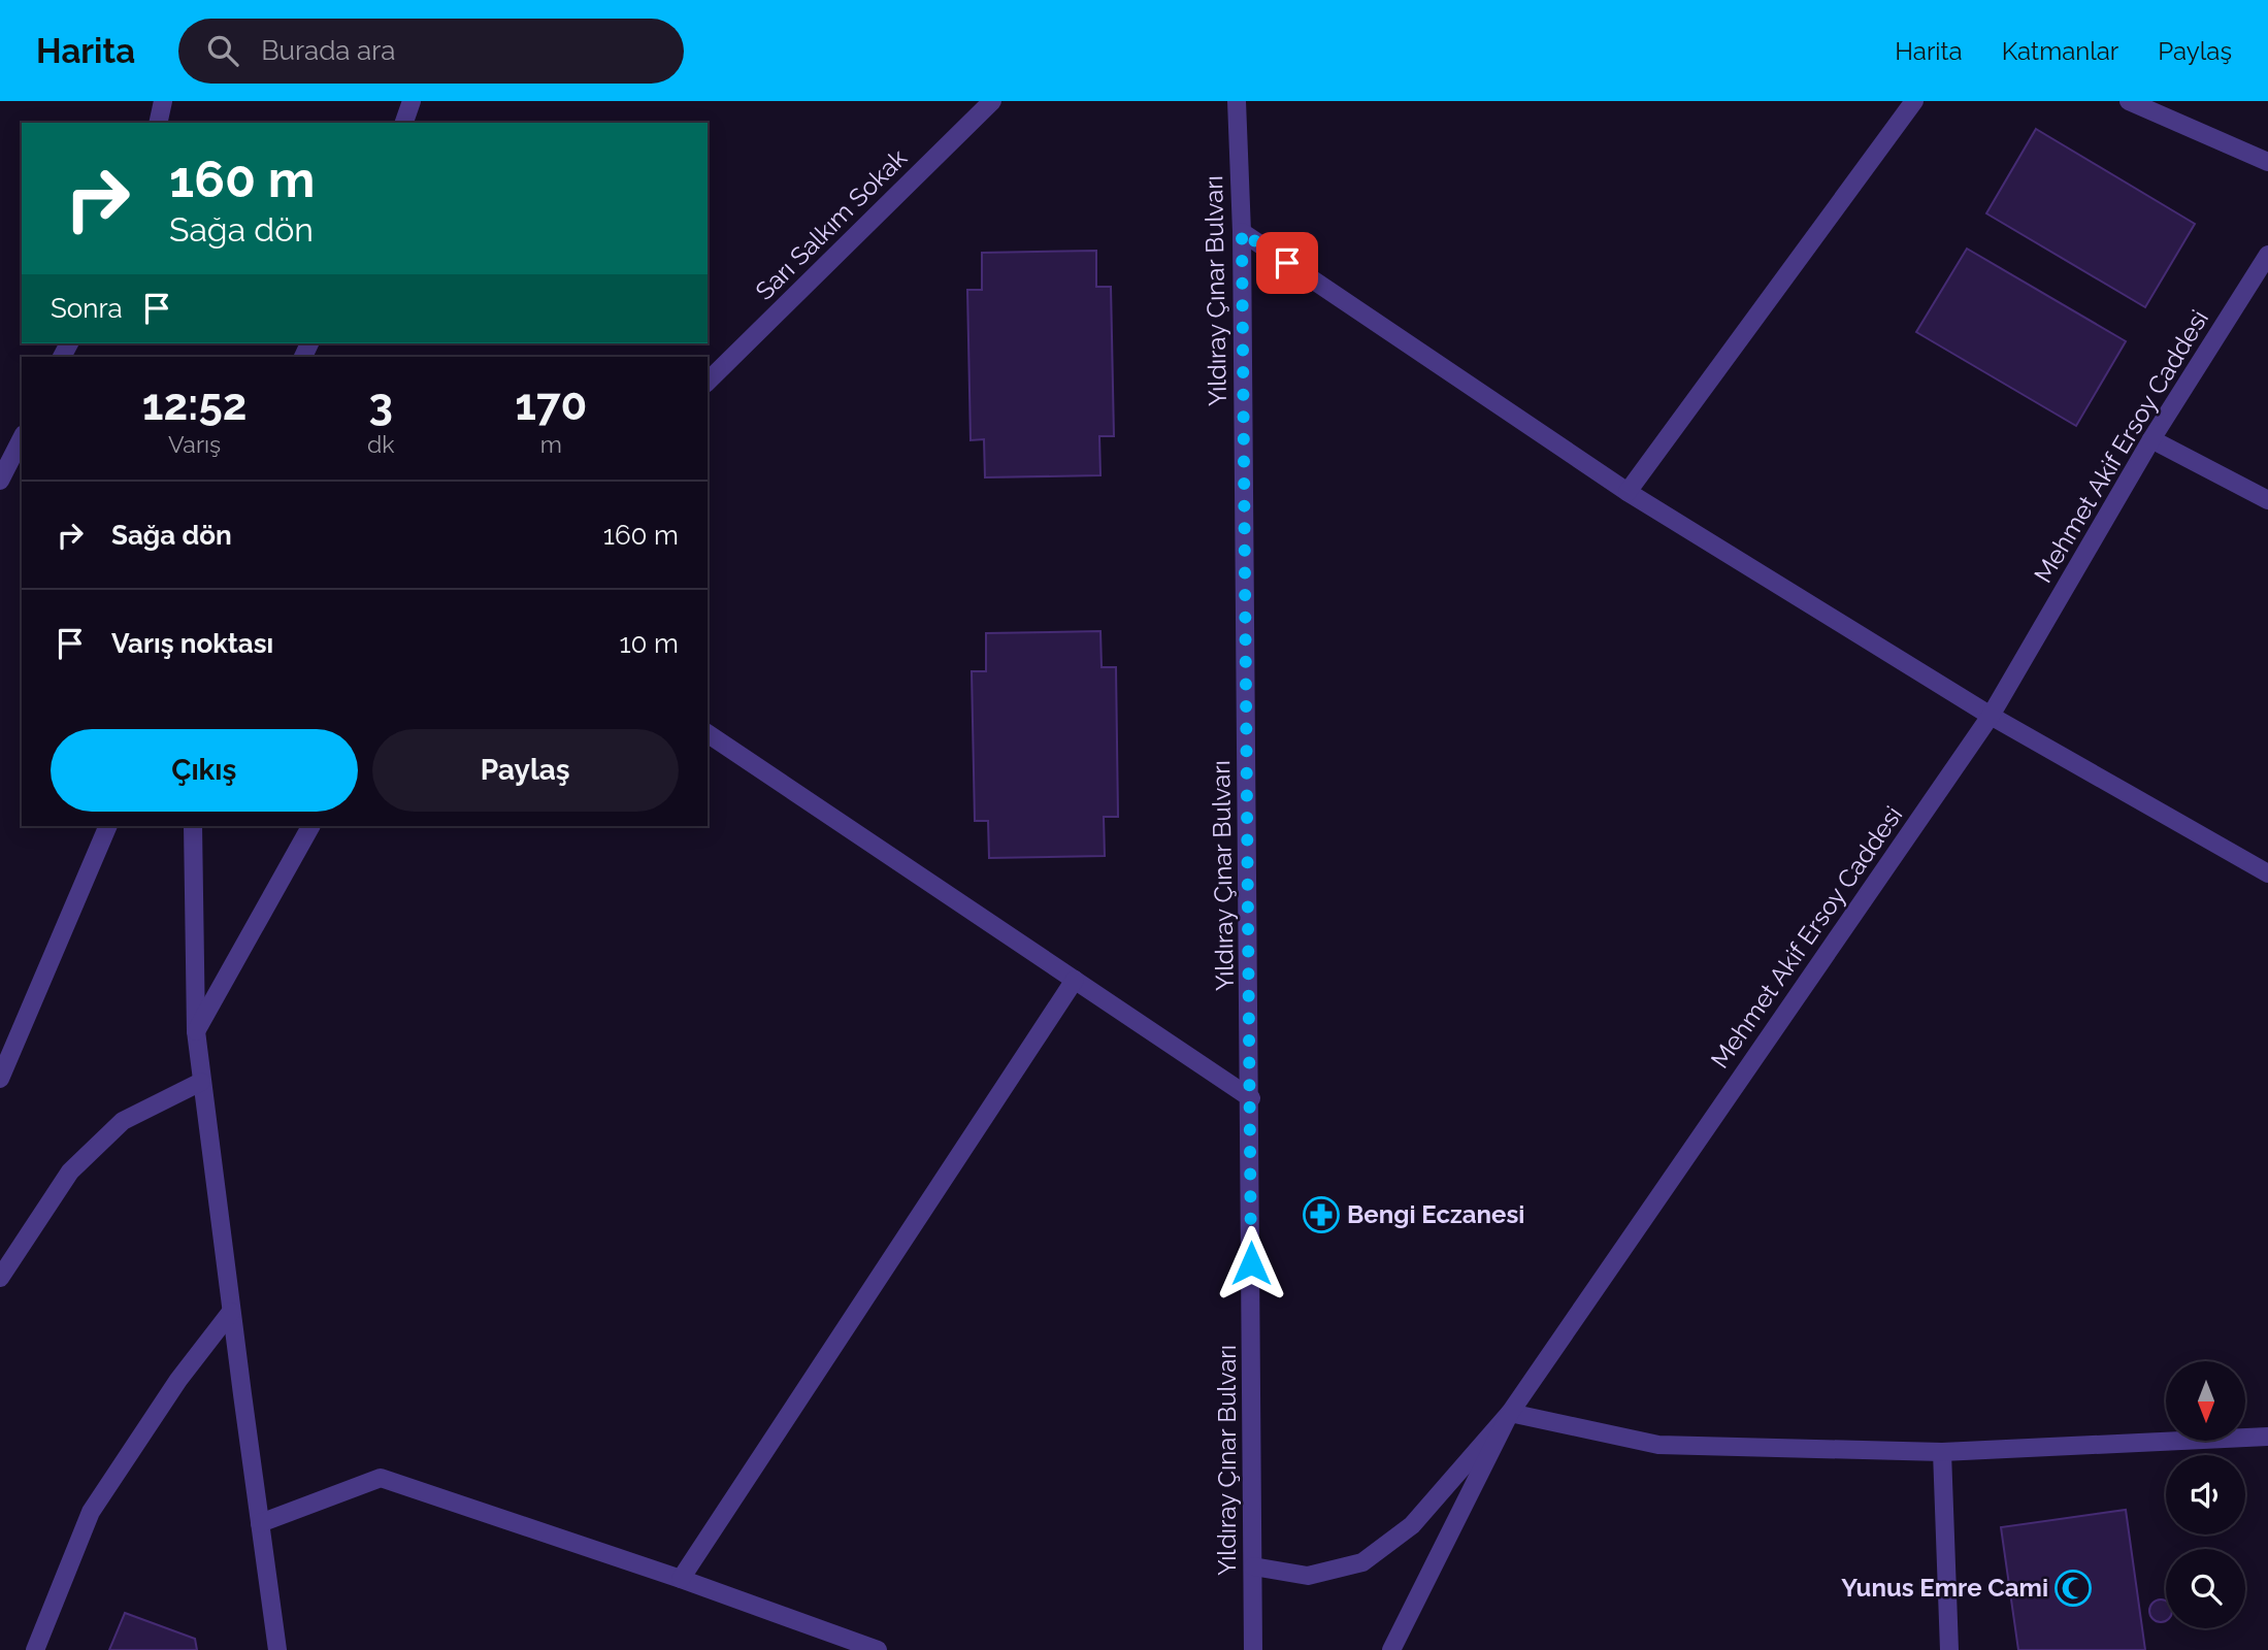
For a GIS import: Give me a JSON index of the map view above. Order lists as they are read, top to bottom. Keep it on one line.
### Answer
{"streets":{"street":["Sarı Salkım Sokak","Yıldıray Çınar Bulvarı","Mehmet Akif Ersoy Caddesi"]},"places":{"pharmacy":["Bengi Eczanesi"],"mosque":["Yunus Emre Cami"]},"north":"bottom","page":{"header":"Harita","search":"Burada ara","nav":["Harita","Katmanlar","Paylaş"],"turn":["160 m","Sağa dön"],"then":"Sonra","eta":["12:52","Varış","3","dk","170","m"],"list":[{"name":"Sağa dön","value":"160 m"},{"name":"Varış noktası","value":"10 m"}],"buttons":["Çıkış","Paylaş"]}}
